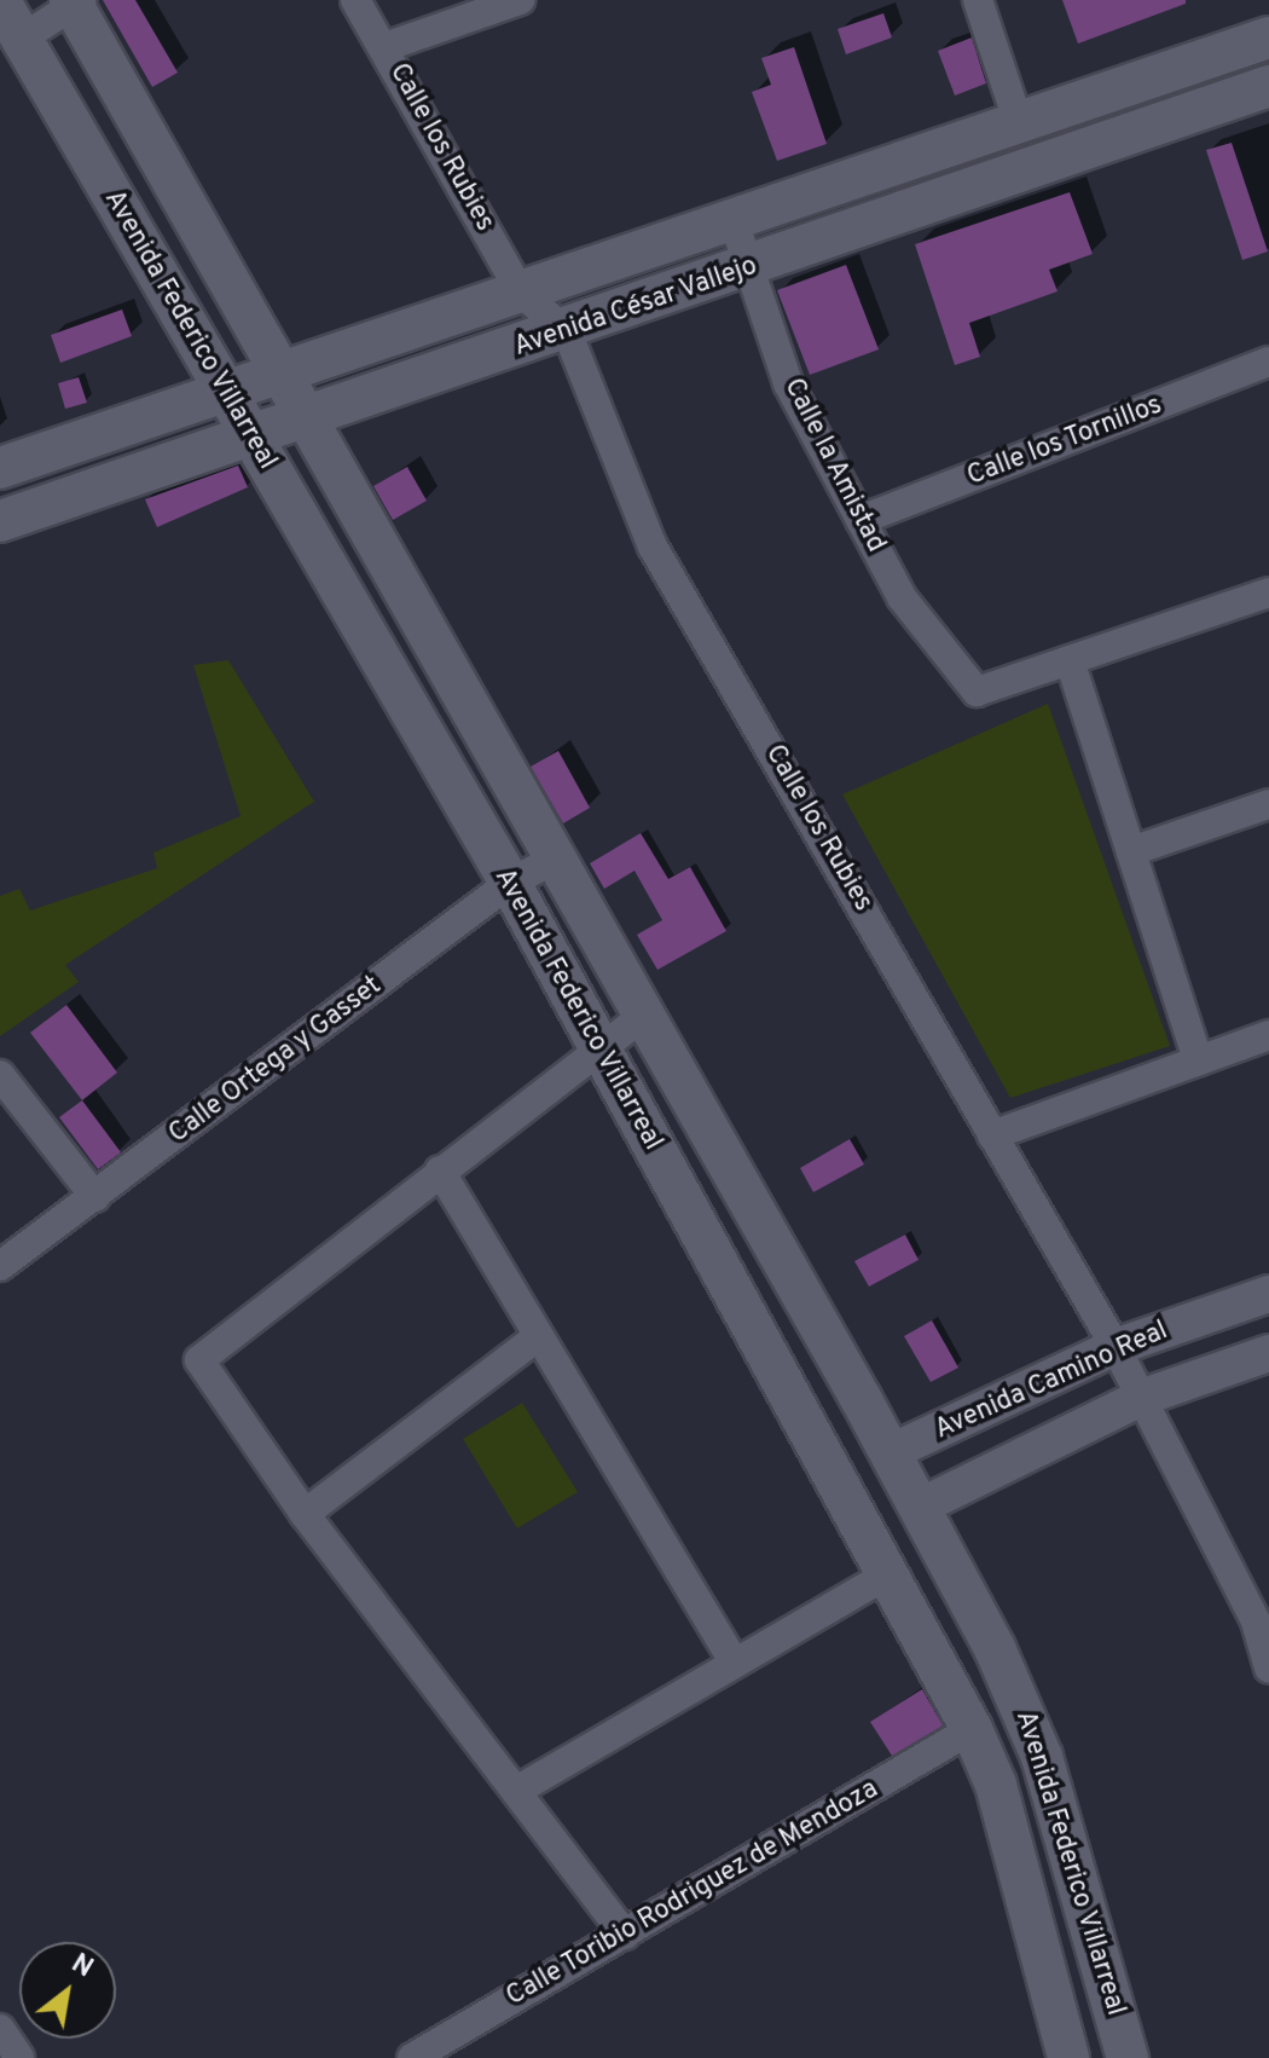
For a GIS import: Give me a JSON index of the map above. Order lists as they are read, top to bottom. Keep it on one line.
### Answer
{"streets":{"main road":["Avenida César Vallejo","Avenida Federico Villarreal"],"street":["Calle los Rubies","Calle los Tornillos","Calle la Amistad","Calle Ortega y Gasset","Avenida Camino Real","Calle Toribio Rodriguez de Mendoza"]},"crossings":[["Calle los Rubies","Avenida César Vallejo"],["Calle los Rubies","Avenida Camino Real"],["Avenida César Vallejo","Avenida Federico Villarreal"],["Avenida César Vallejo","Calle la Amistad"],["Avenida Federico Villarreal","Calle Ortega y Gasset"],["Avenida Federico Villarreal","Avenida Camino Real"],["Avenida Federico Villarreal","Calle Toribio Rodriguez de Mendoza"],["Calle los Tornillos","Calle la Amistad"]],"north":"top right"}
